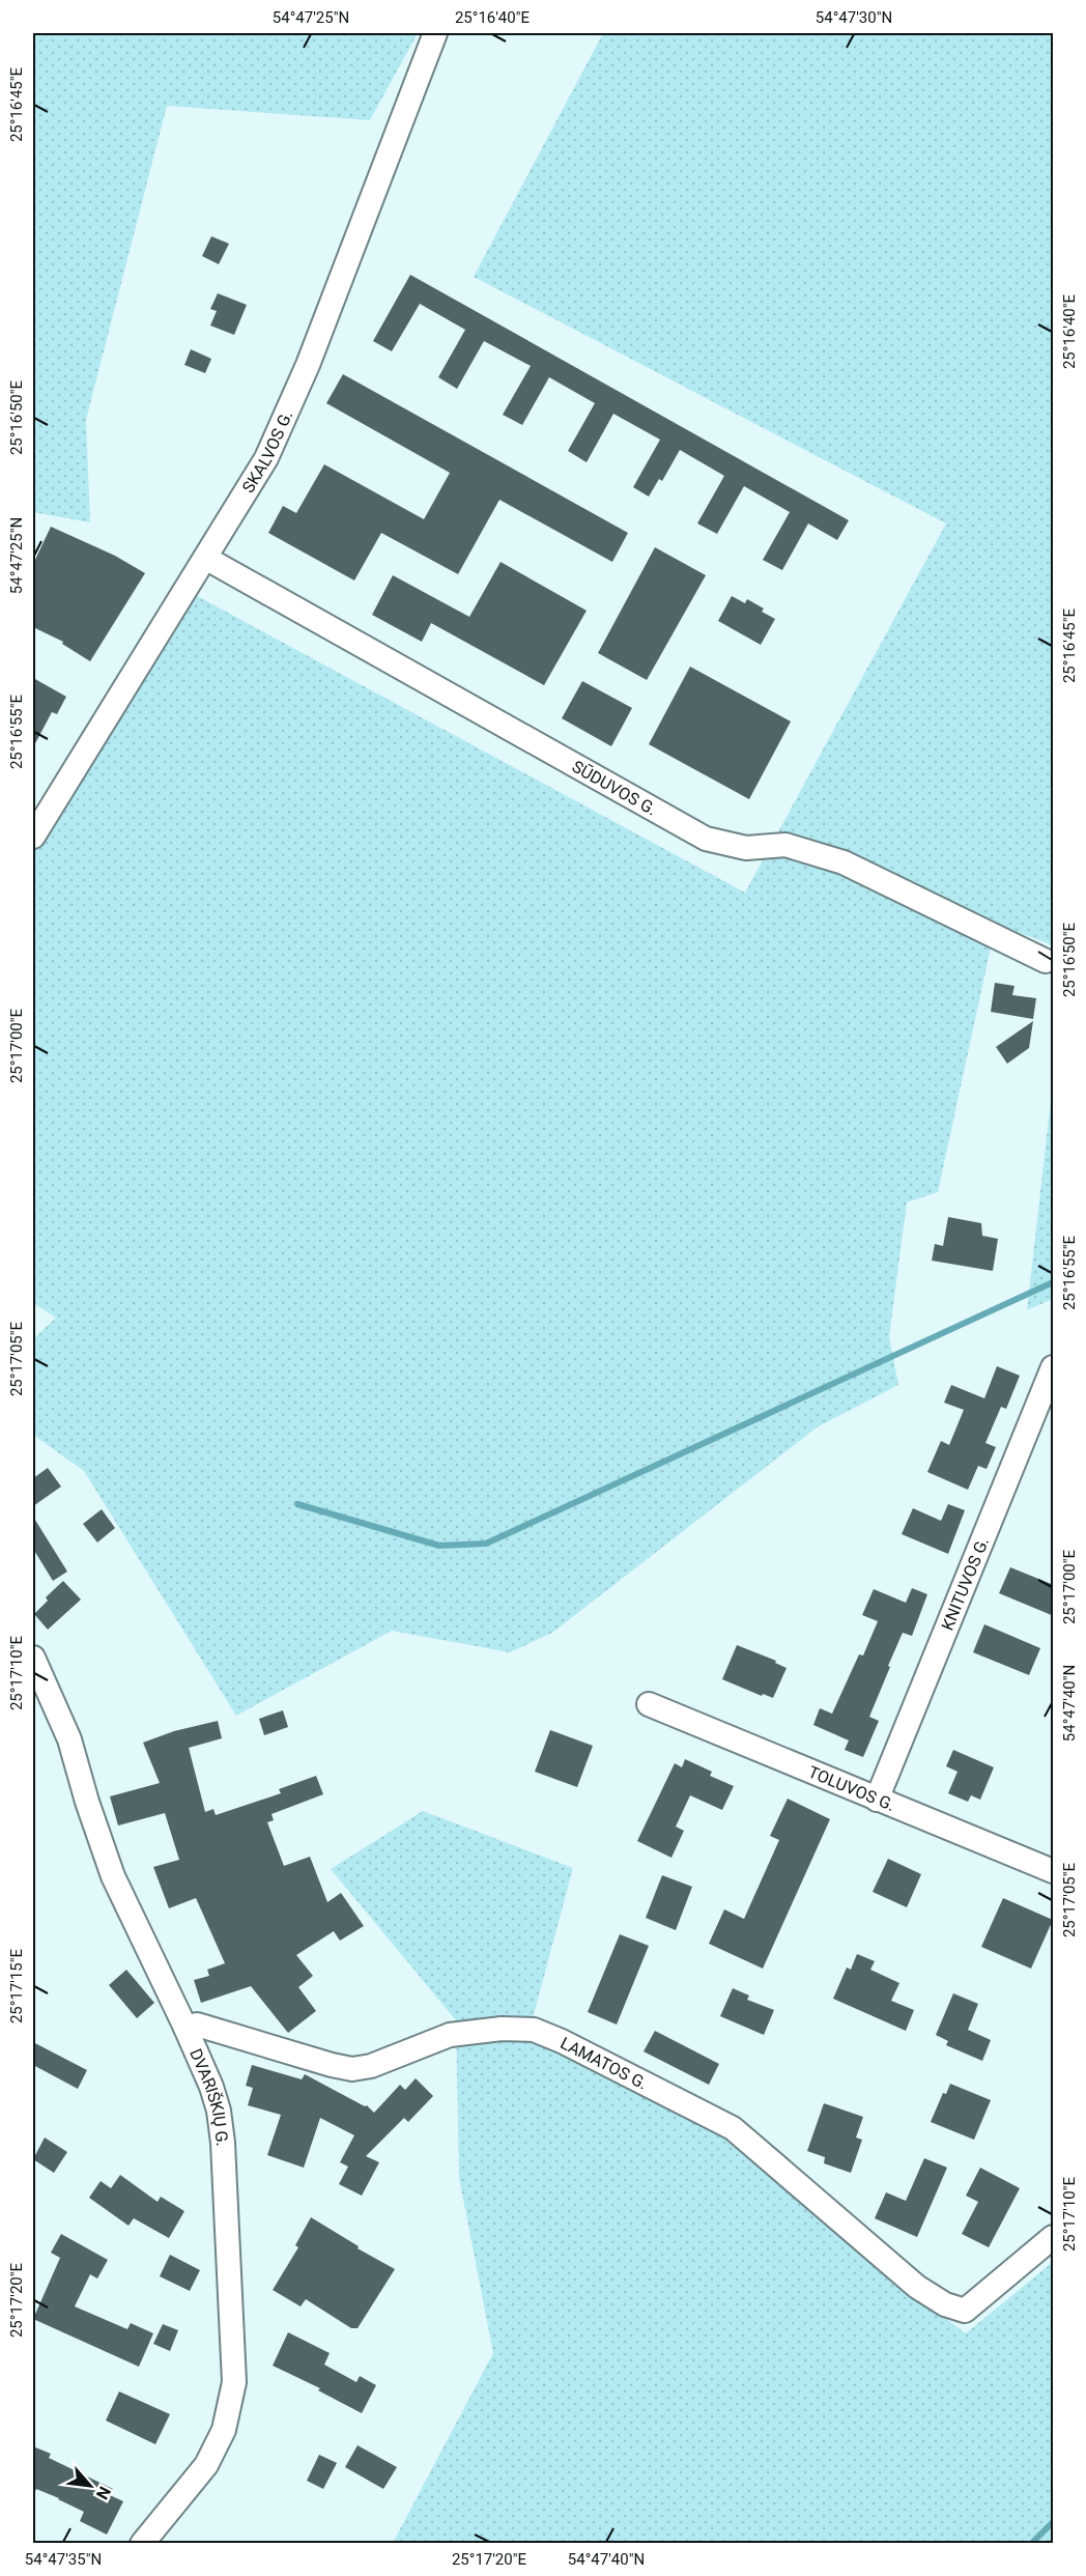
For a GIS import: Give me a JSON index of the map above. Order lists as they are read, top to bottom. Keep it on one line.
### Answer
{"streets":{"street":["SKALVOS G.","SŪDUVOS G.","KNITUVOS G.","TOLUVOS G.","LAMATOS G.","DVARIŠKIŲ G."]},"crossings":[["SKALVOS G.","SŪDUVOS G."],["KNITUVOS G.","TOLUVOS G."],["LAMATOS G.","DVARIŠKIŲ G."]],"north":"bottom right","coordinates":["54°47'25\"N","25°16'40\"E","54°47'30\"N","25°16'45\"E","25°16'50\"E","25°16'55\"E","25°17'00\"E","25°17'05\"E","25°17'10\"E","54°47'40\"N","25°17'15\"E","25°17'20\"E","54°47'35\"N"]}
